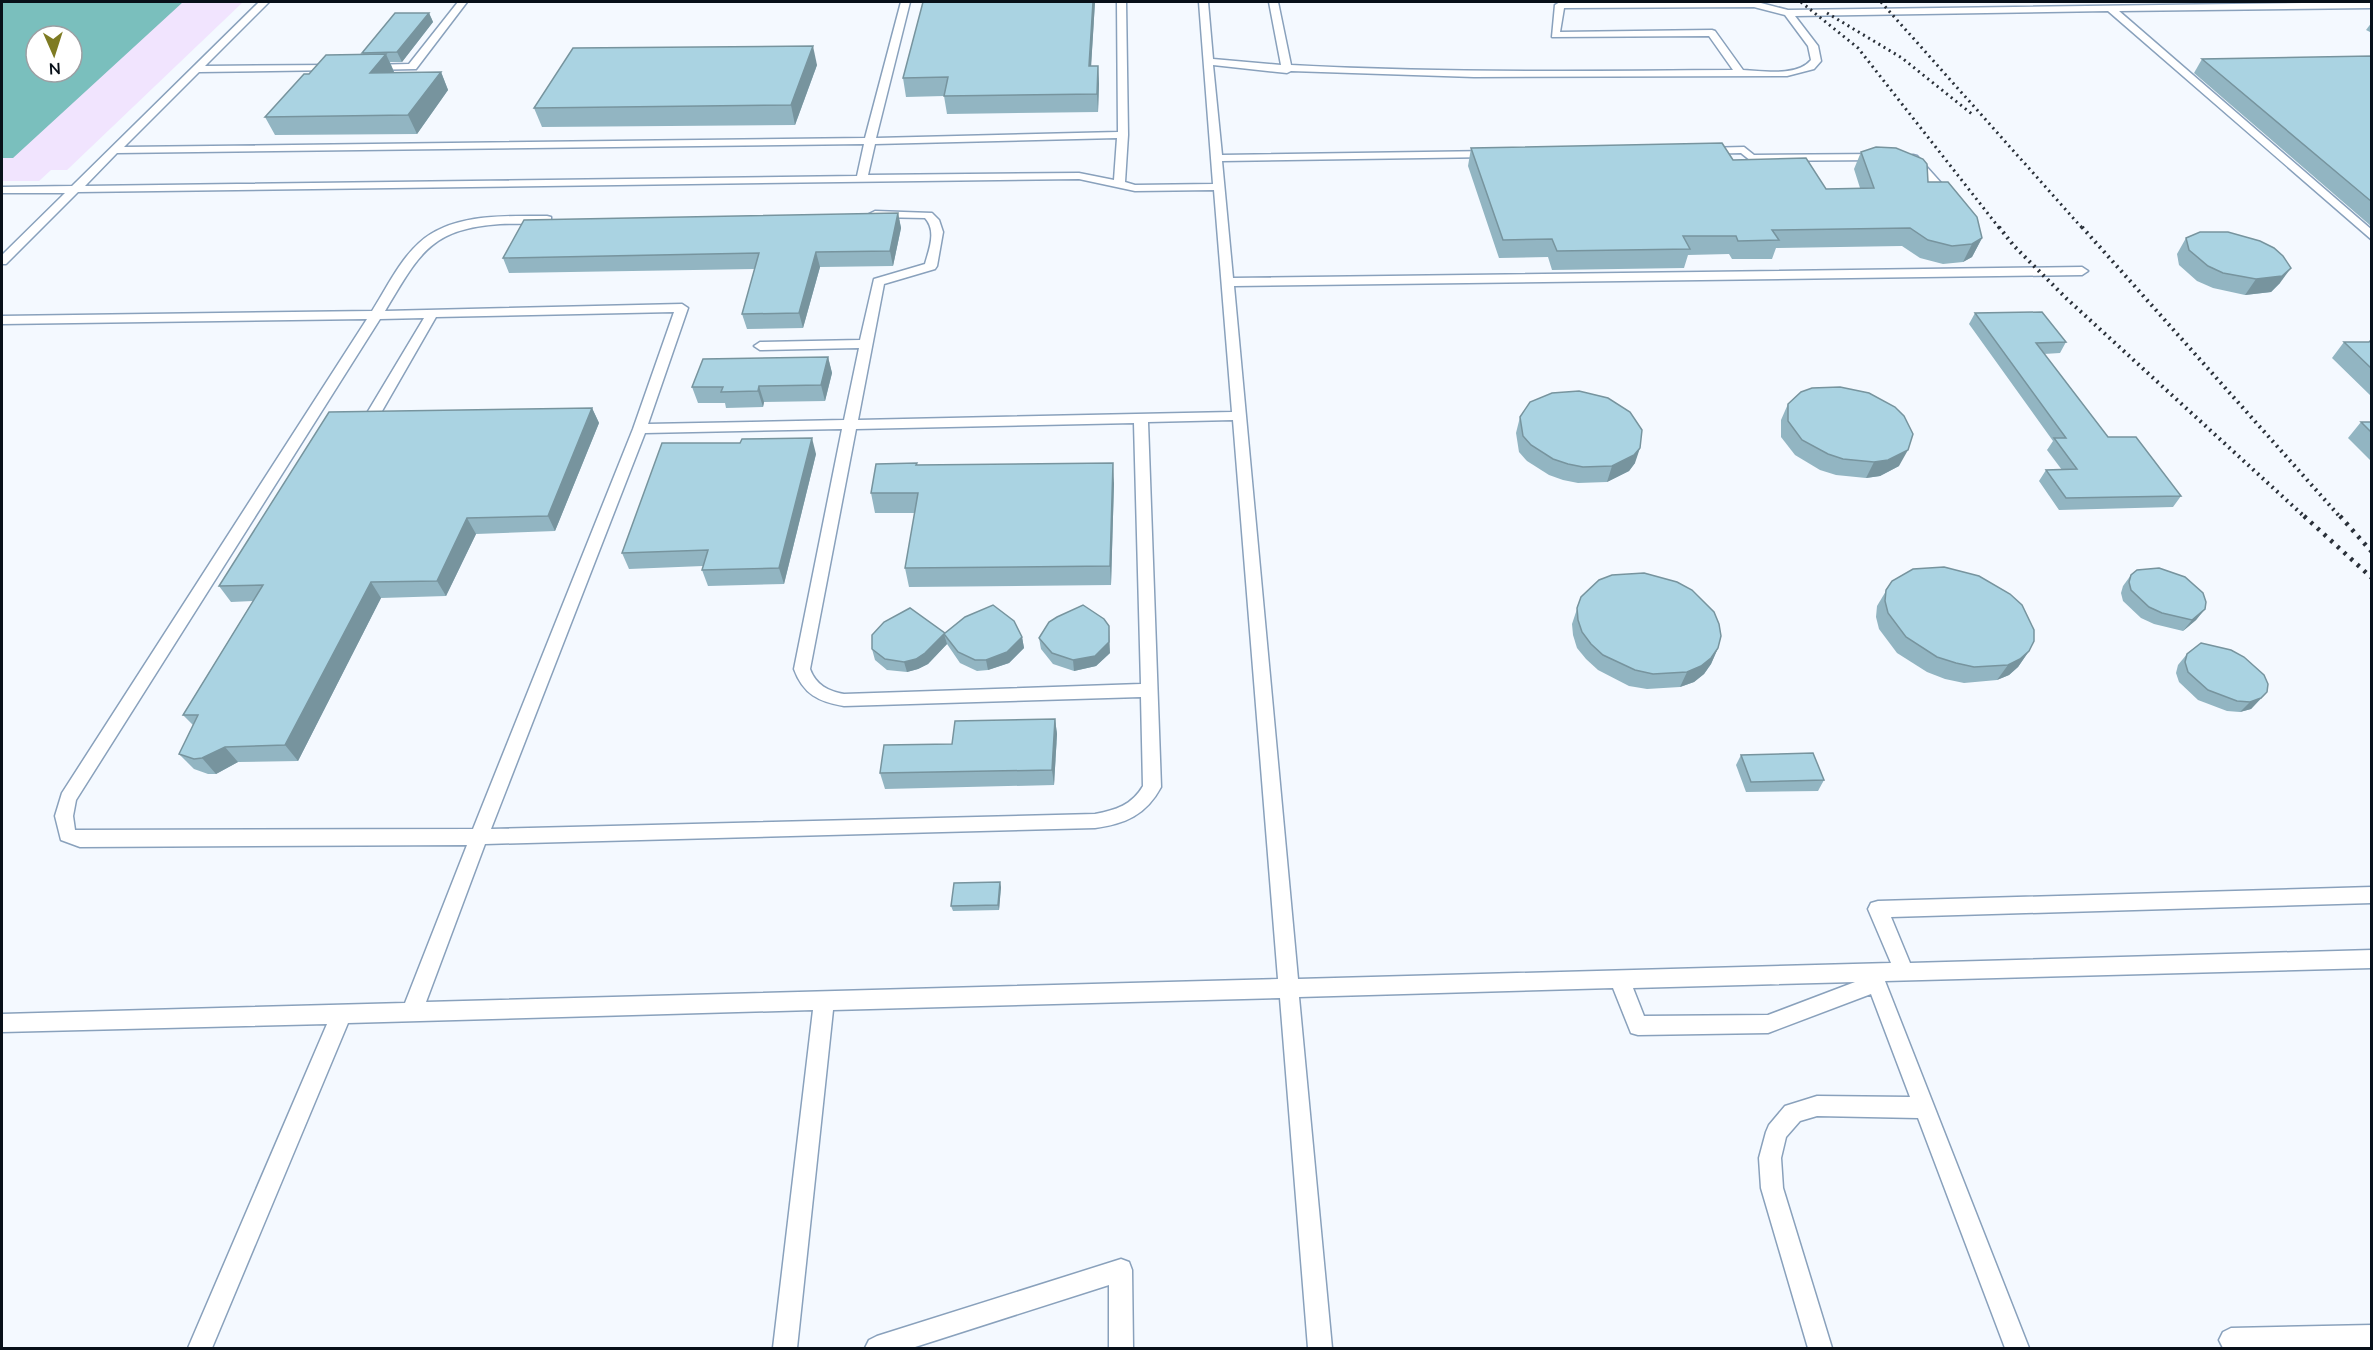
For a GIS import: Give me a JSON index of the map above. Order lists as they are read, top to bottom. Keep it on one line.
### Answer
{"north":"bottom"}
